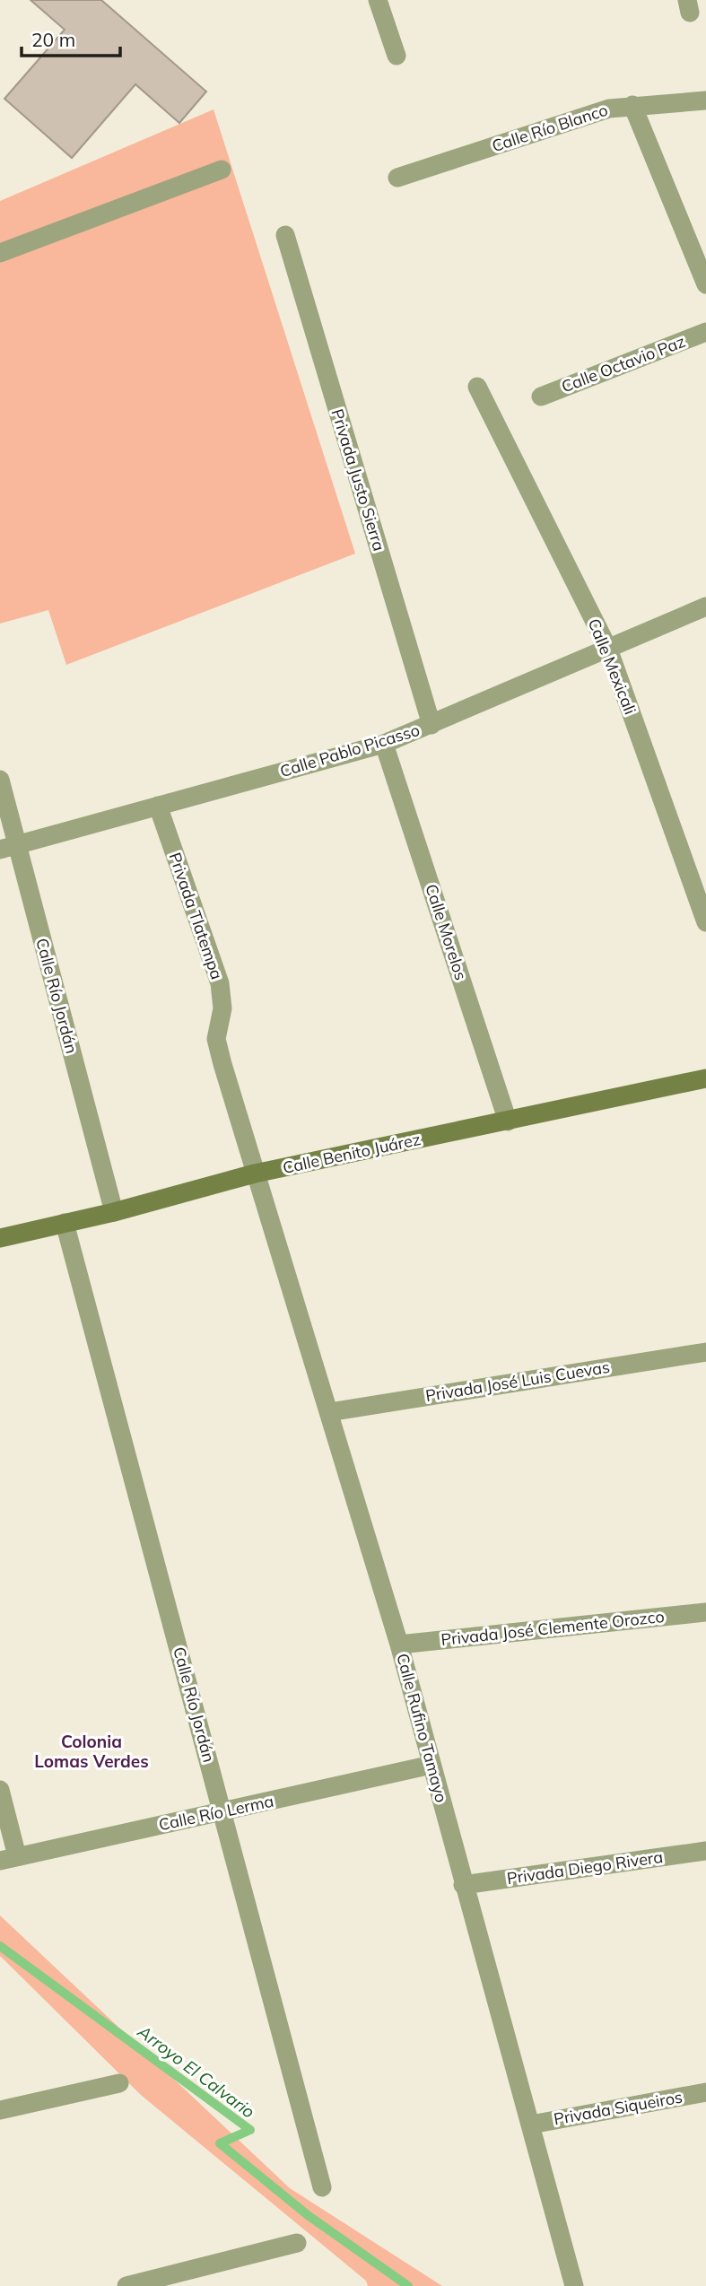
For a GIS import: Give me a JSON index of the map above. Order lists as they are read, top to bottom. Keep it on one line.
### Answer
{"streets":{"street":["Calle Río Blanco","Calle Octavio Paz","Privada Justo Sierra","Calle Mexicali","Calle Pablo Picasso","Privada Tlatempa","Calle Morelos","Calle Río Jordán","Calle Benito Juárez","Privada José Luis Cuevas","Privada José Clemente Orozco","Calle Rufino Tamayo","Calle Río Lerma","Privada Diego Rivera","Privada Siqueiros"]},"crossings":[["Privada Justo Sierra","Calle Pablo Picasso"],["Calle Mexicali","Calle Pablo Picasso"],["Calle Pablo Picasso","Privada Tlatempa"],["Calle Pablo Picasso","Calle Morelos"],["Calle Pablo Picasso","Calle Río Jordán"],["Privada Tlatempa","Calle Benito Juárez"],["Privada Tlatempa","Calle Rufino Tamayo"],["Calle Morelos","Calle Benito Juárez"],["Calle Río Jordán","Calle Benito Juárez"],["Calle Río Jordán","Calle Río Lerma"],["Calle Benito Juárez","Calle Rufino Tamayo"],["Privada José Luis Cuevas","Calle Rufino Tamayo"],["Privada José Clemente Orozco","Calle Rufino Tamayo"],["Calle Rufino Tamayo","Calle Río Lerma"],["Calle Rufino Tamayo","Privada Diego Rivera"],["Calle Rufino Tamayo","Privada Siqueiros"]],"districts":["Colonia Lomas Verdes"],"water":["Arroyo El Calvario"],"scale_bar":"20 m"}
